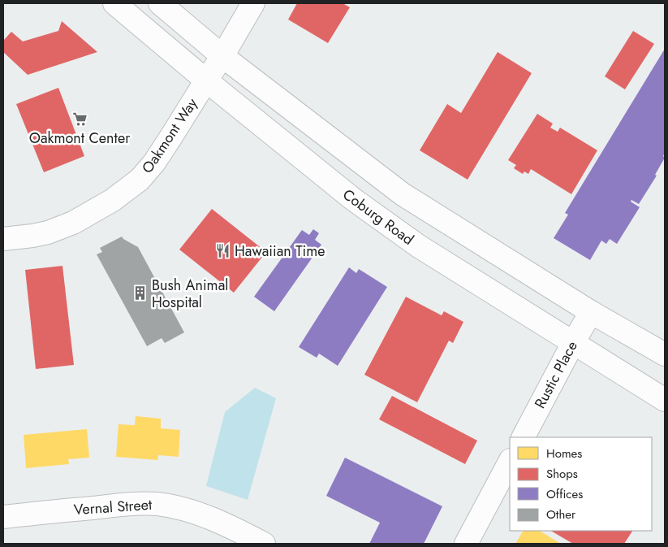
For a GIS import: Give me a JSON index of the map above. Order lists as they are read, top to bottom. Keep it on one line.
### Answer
{"streets":{"main road":["Oakmont Way","Coburg Road","Rustic Place","Vernal Street"]},"crossings":[["Oakmont Way","Coburg Road"],["Coburg Road","Rustic Place"]],"places":{"supermarket":["Oakmont Center"],"restaurant":["Hawaiian Time"],"building":["Bush Animal Hospital"]},"legend":["Homes","Shops","Offices","Other"]}
